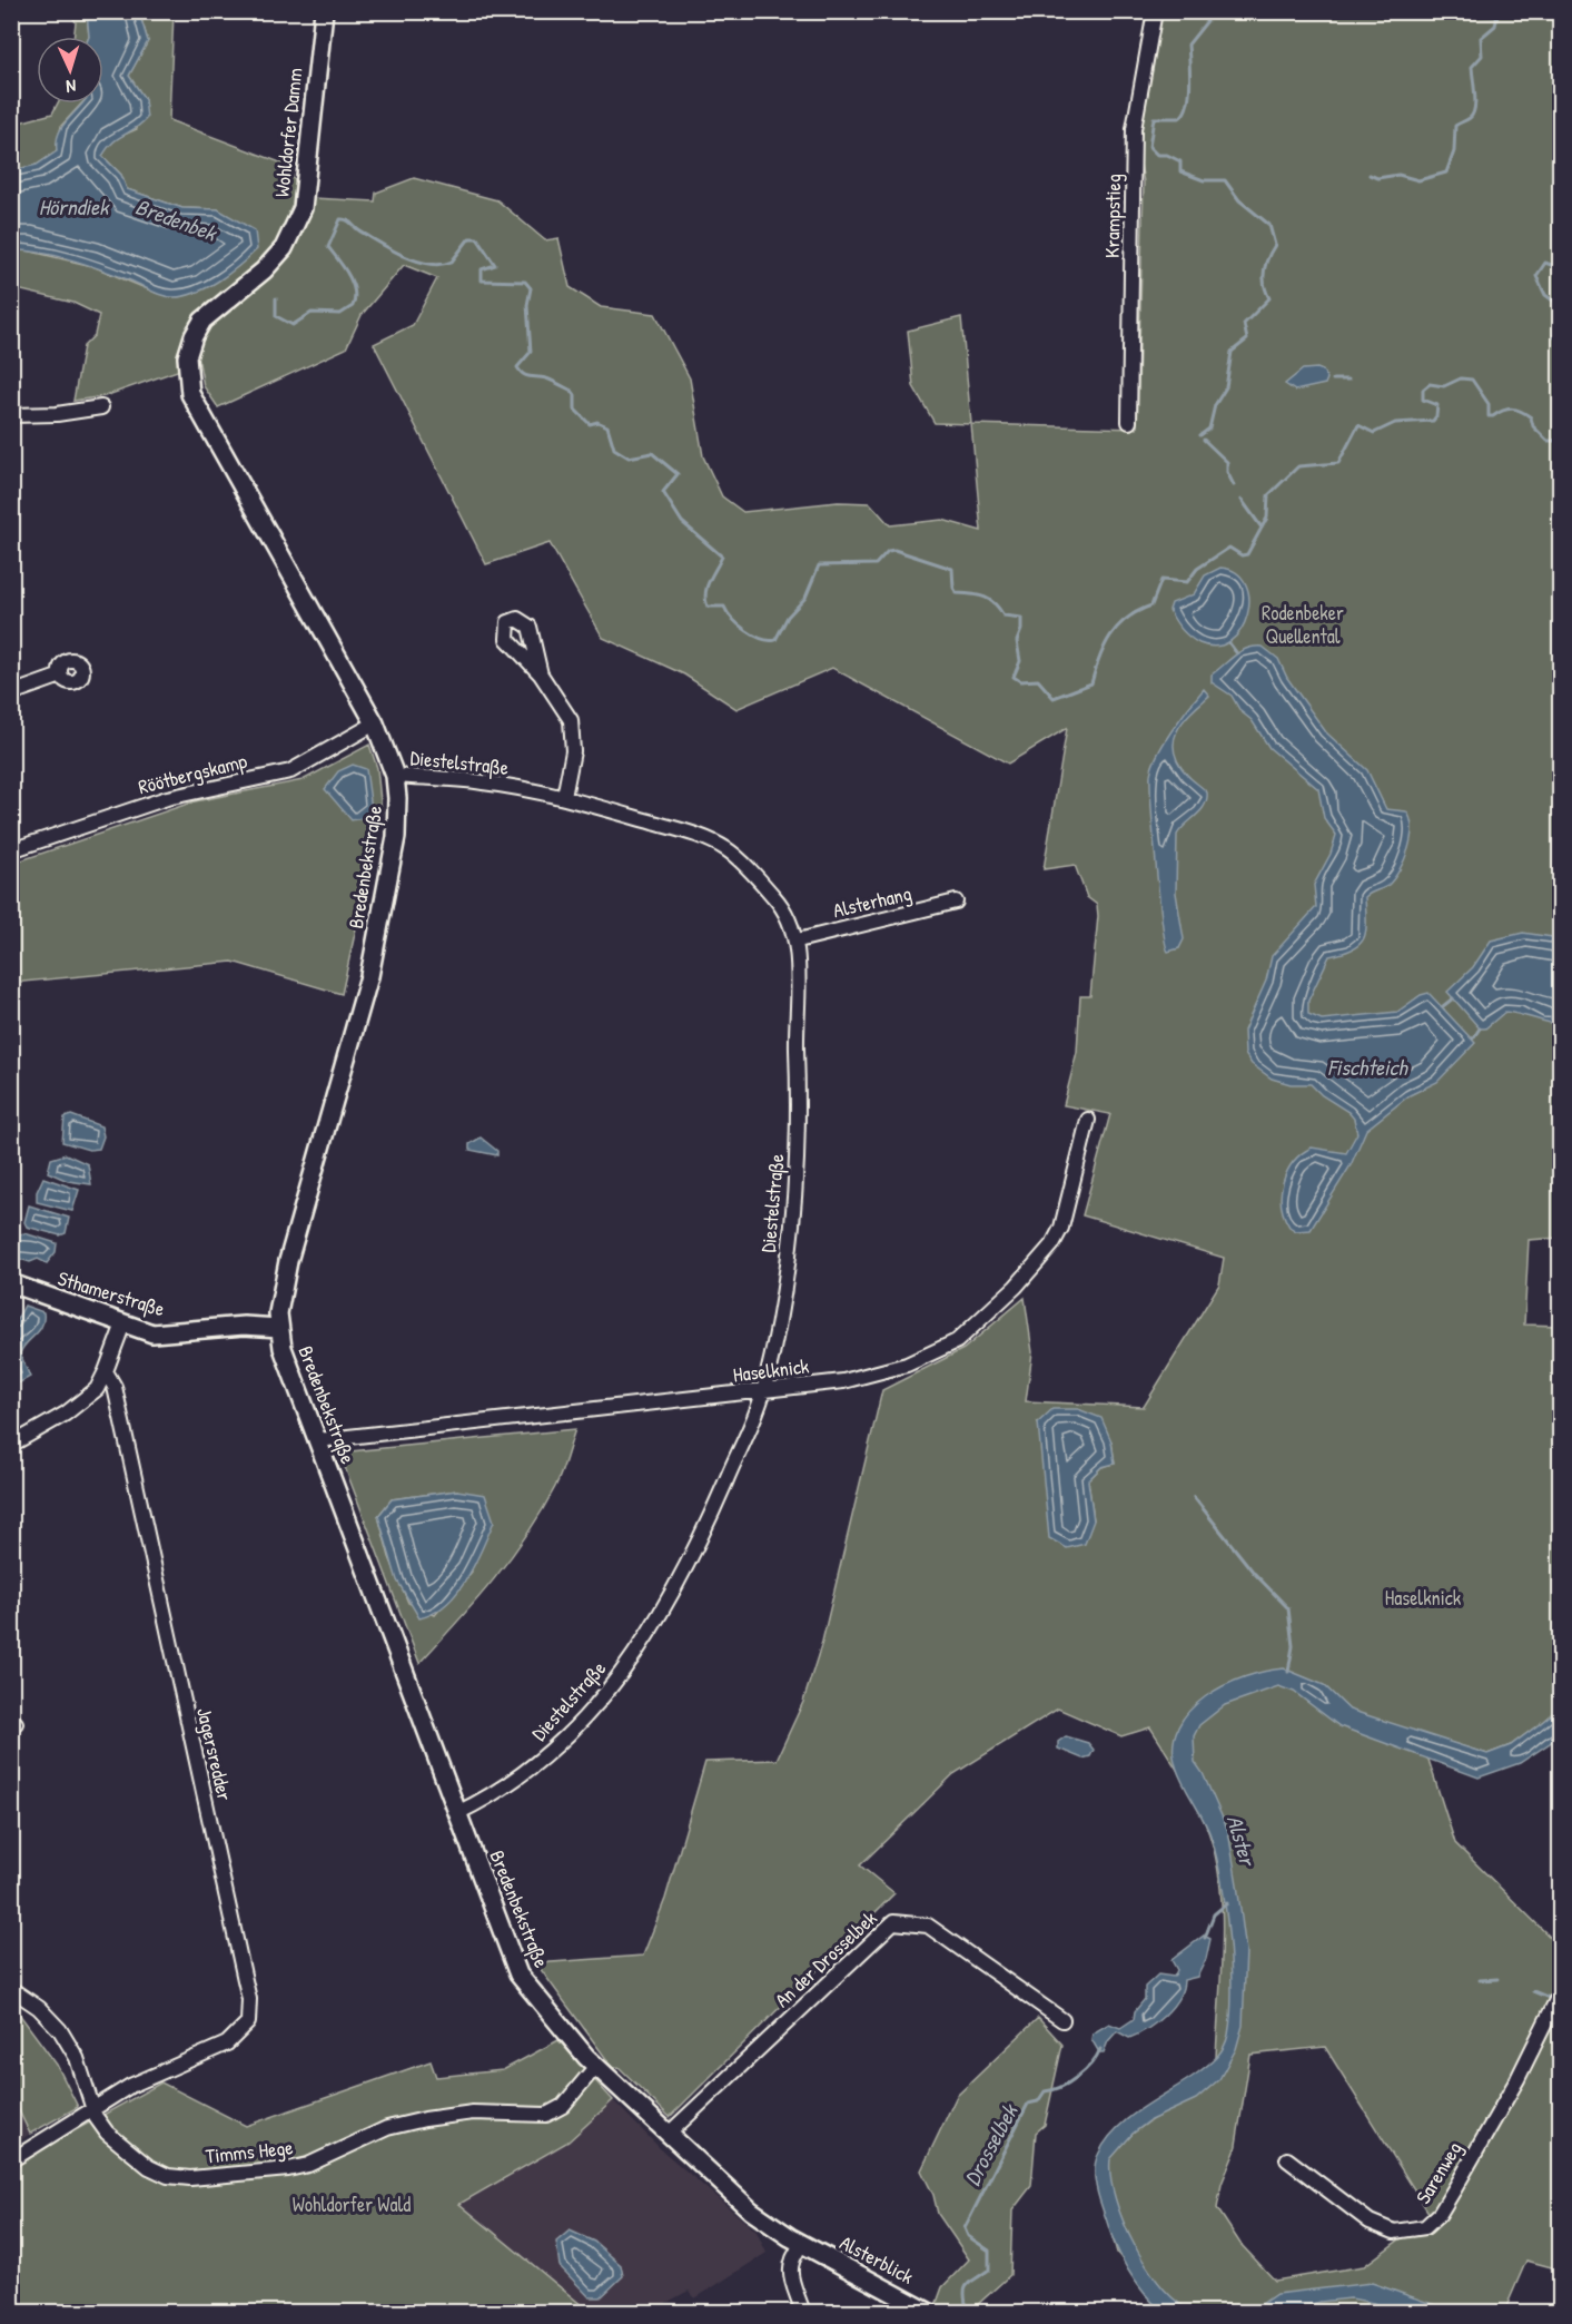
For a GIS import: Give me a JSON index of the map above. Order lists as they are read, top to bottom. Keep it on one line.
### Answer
{"streets":{"street":["Wohldorfer Damm","Krampstieg","Diestelstraße","Röötbergskamp","Bredenbekstraße","Alsterhang","Sthamerstraße","Haselknick","Jagersredder","An der Drosselbek","Timms Hege","Sarenweg","Alsterblick"]},"crossings":[["Wohldorfer Damm","Bredenbekstraße"],["Diestelstraße","Bredenbekstraße"],["Diestelstraße","Alsterhang"],["Diestelstraße","Haselknick"],["Röötbergskamp","Bredenbekstraße"],["Bredenbekstraße","Sthamerstraße"],["Bredenbekstraße","Haselknick"],["Bredenbekstraße","An der Drosselbek"],["Bredenbekstraße","Timms Hege"],["Bredenbekstraße","Alsterblick"],["Jagersredder","Timms Hege"]],"water":["Hörndiek","Bredenbek","Fischteich","Alster","Drosselbek"],"parks":["Rodenbeker Quellental","Haselknick","Wohldorfer Wald"],"north":"bottom"}
